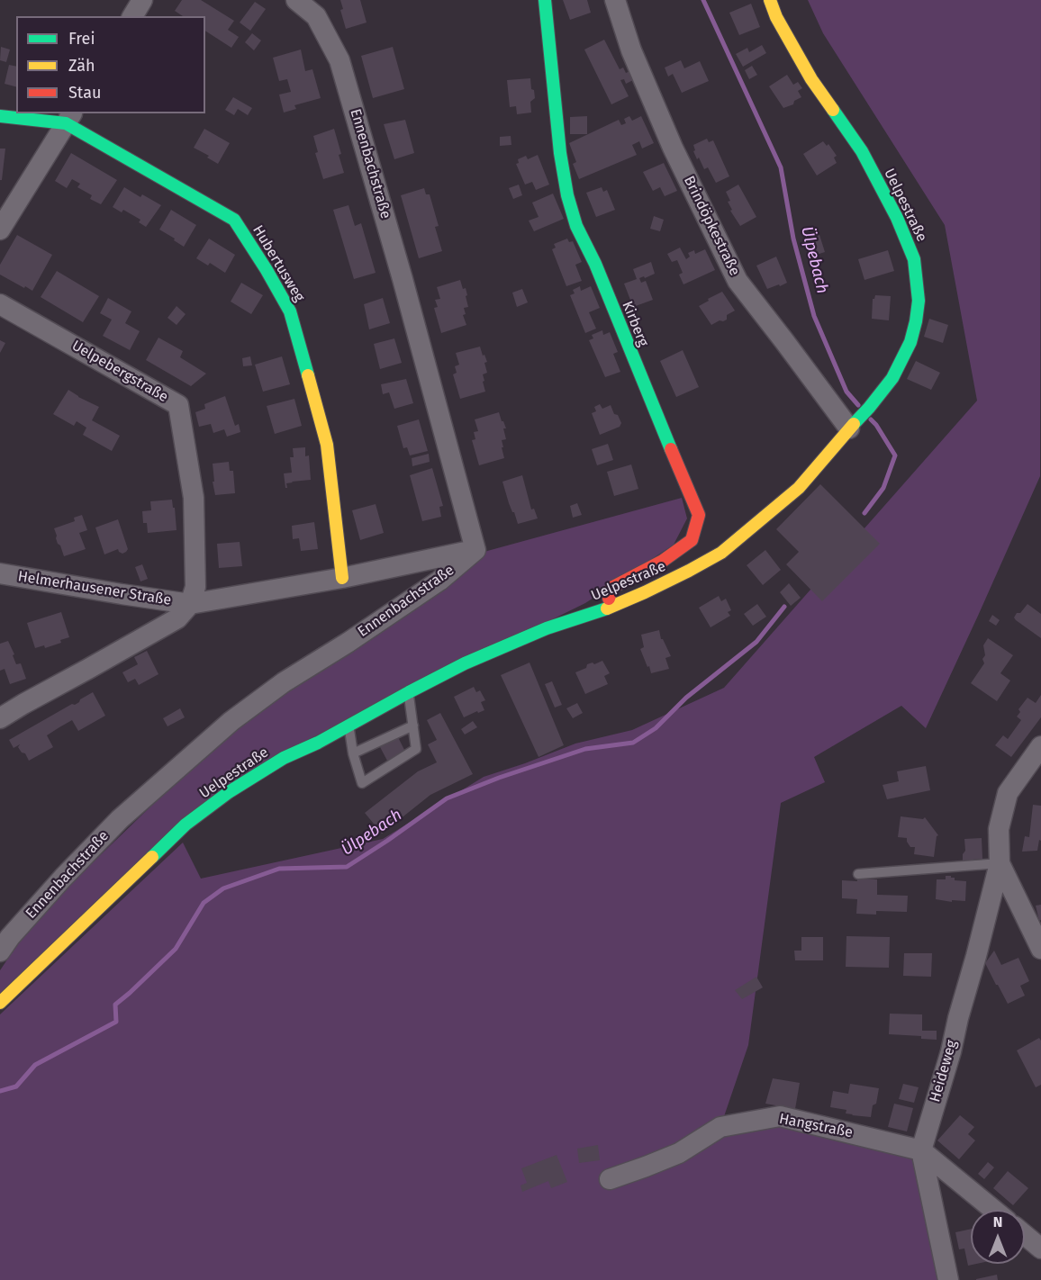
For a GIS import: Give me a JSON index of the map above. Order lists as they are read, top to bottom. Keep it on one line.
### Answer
{"streets":{"main road":["Uelpestraße","Hubertusweg","Kirberg"],"street":["Ennenbachstraße","Brindöpkestraße","Uelpebergstraße","Helmerhausener Straße","Heideweg","Hangstraße"]},"crossings":[["Uelpestraße","Brindöpkestraße"],["Uelpestraße","Kirberg"],["Uelpebergstraße","Helmerhausener Straße"],["Heideweg","Hangstraße"]],"water":["Ülpebach"],"legend":["Frei","Zäh","Stau"],"north":"top"}
